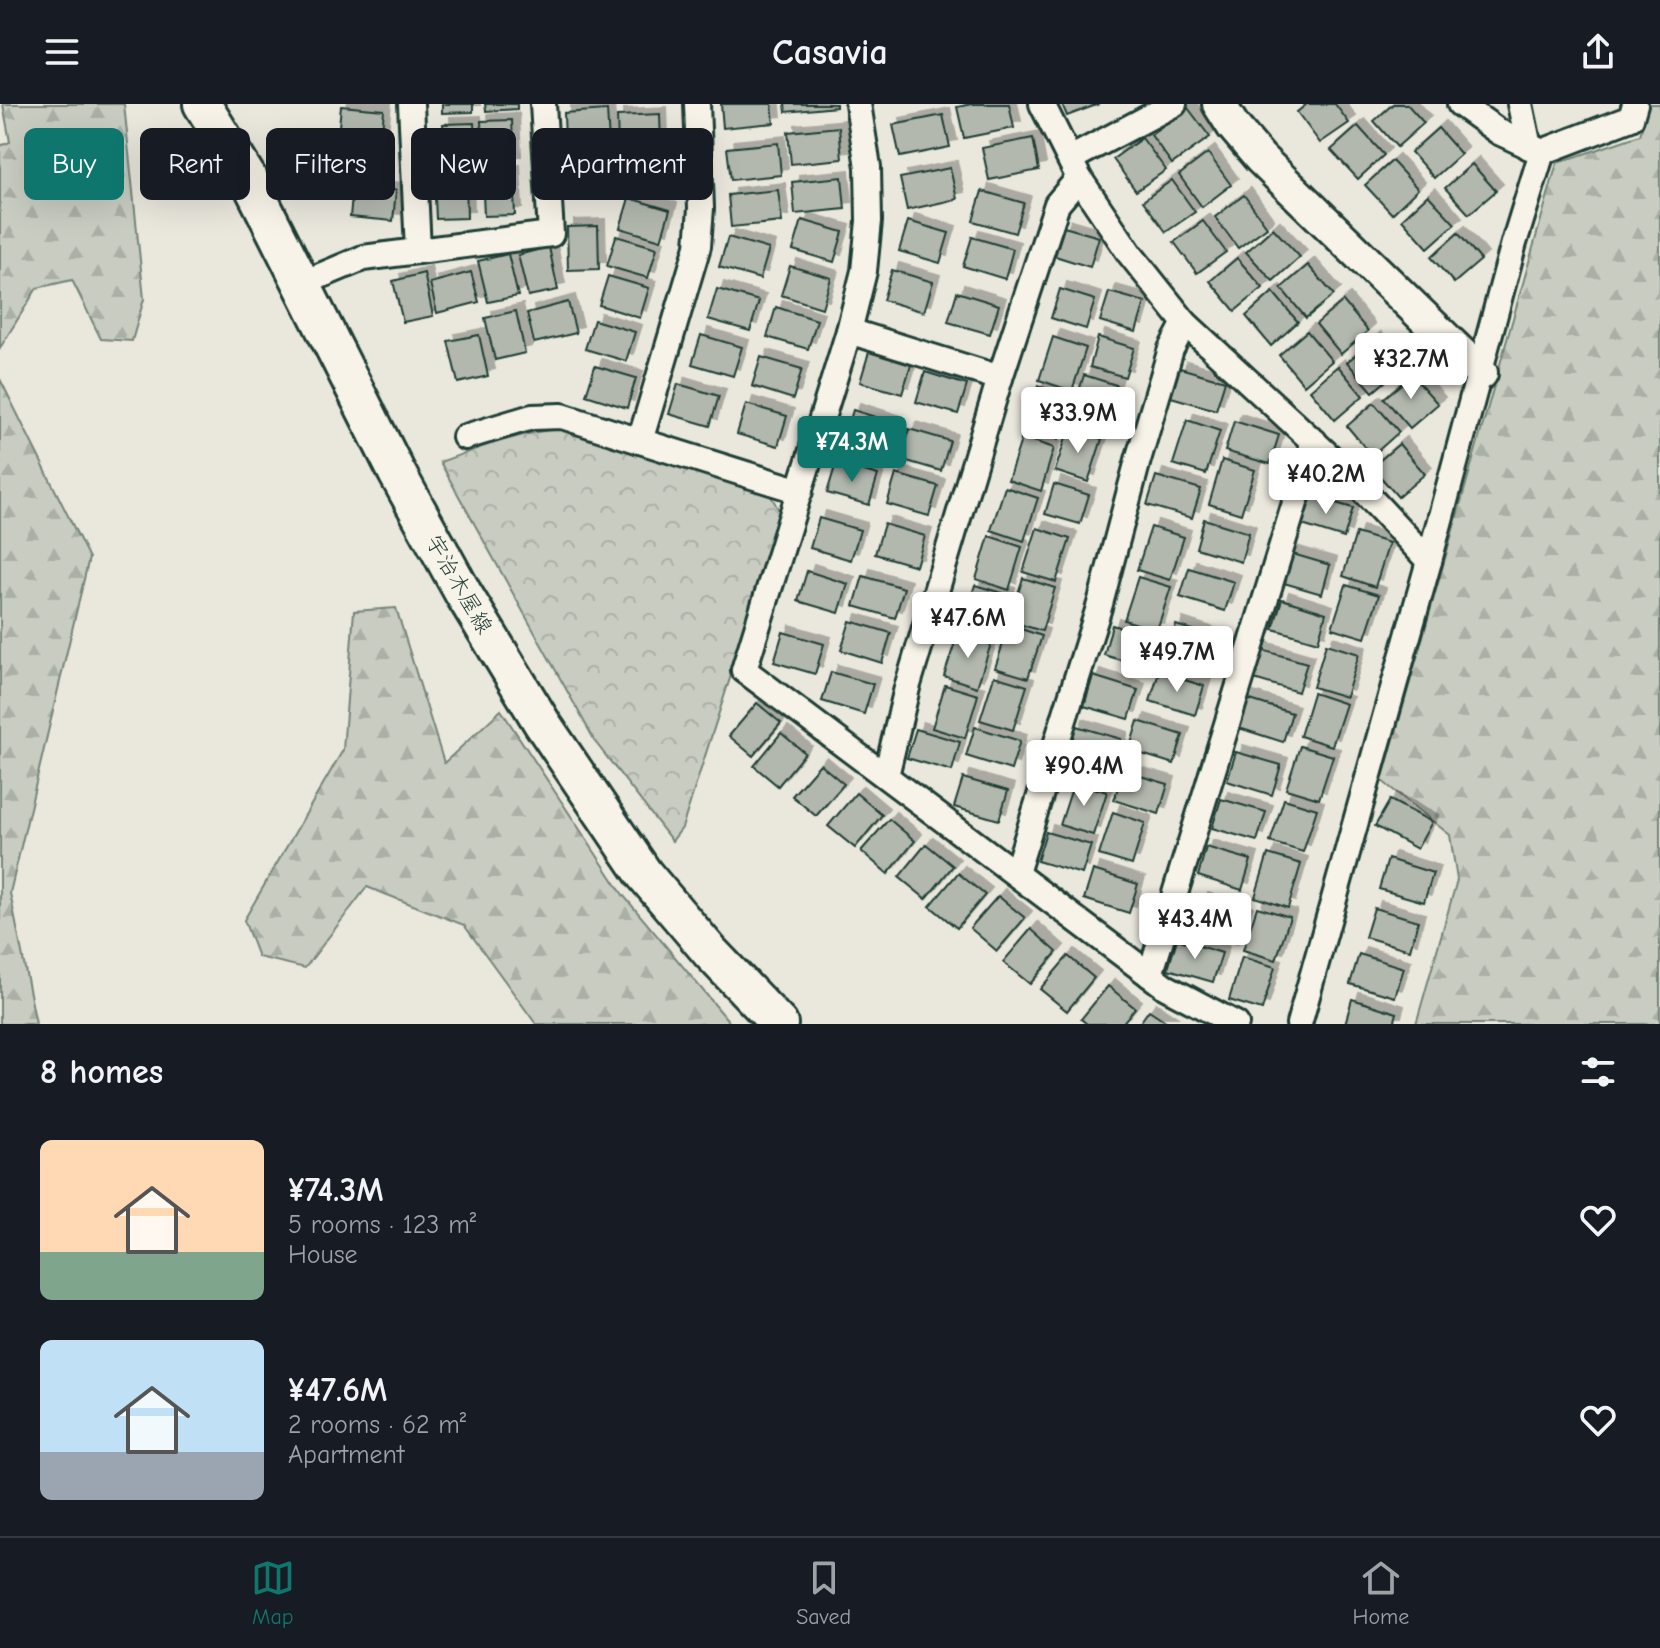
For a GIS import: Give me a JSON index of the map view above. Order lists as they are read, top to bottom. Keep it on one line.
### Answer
{"streets":{"main road":["宇治木屋線"]},"page":{"header":"Casavia","chip":["Buy","Rent","Filters","New","Apartment"],"price":["¥32.7M","¥33.9M","¥74.3M","¥40.2M","¥47.6M","¥49.7M","¥90.4M","¥43.4M"],"heading":"8 homes","list":[{"name":"¥74.3M","note":"5 rooms · 123 m² · House"},{"name":"¥47.6M","note":"2 rooms · 62 m² · Apartment"}],"tabs":["Map","Saved","Home"]}}
